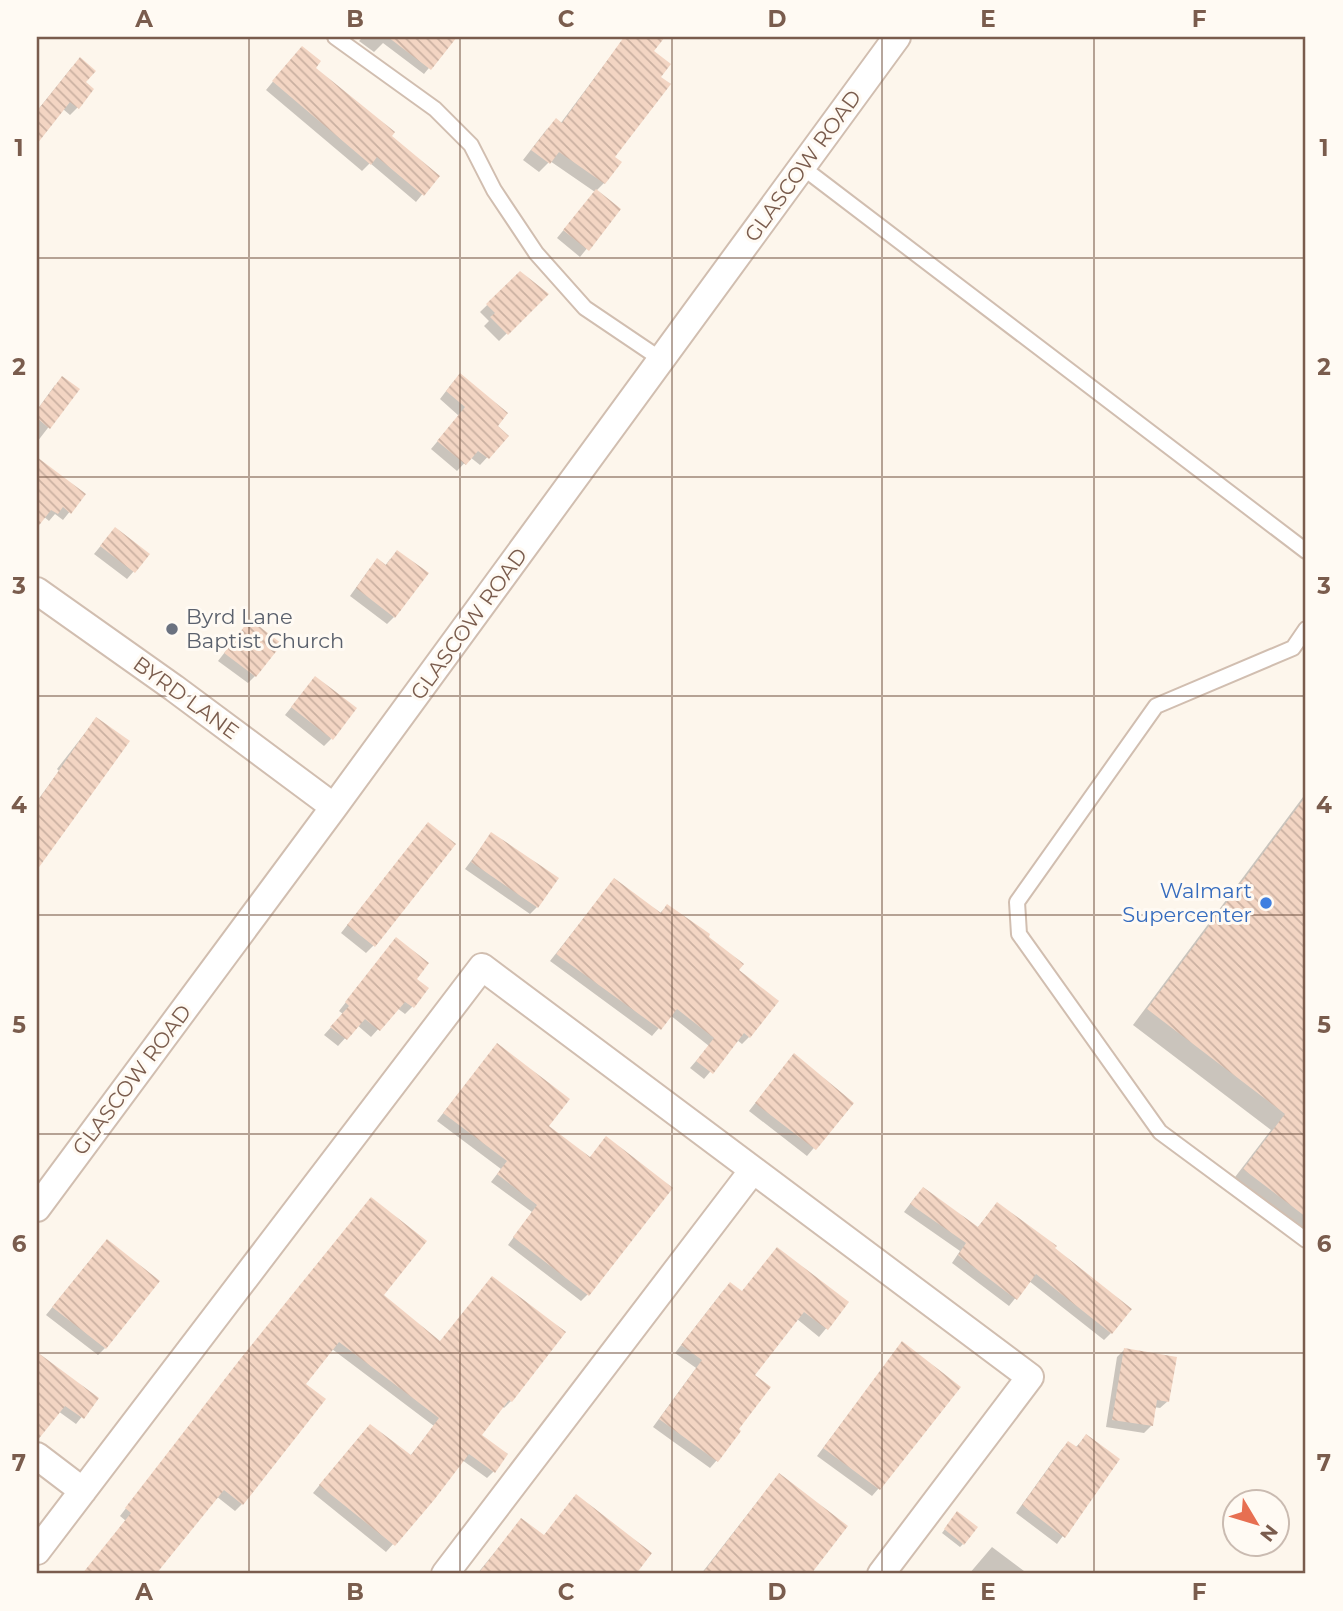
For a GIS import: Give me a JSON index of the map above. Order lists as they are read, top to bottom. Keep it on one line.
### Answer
{"streets":{"street":["GLASCOW ROAD","BYRD LANE"]},"crossings":[["GLASCOW ROAD","BYRD LANE"]],"places":["Byrd Lane Baptist Church","Walmart Supercenter"],"north":"bottom right","grid":{"columns":["A","B","C","D","E","F"],"rows":["1","2","3","4","5","6","7"]}}
